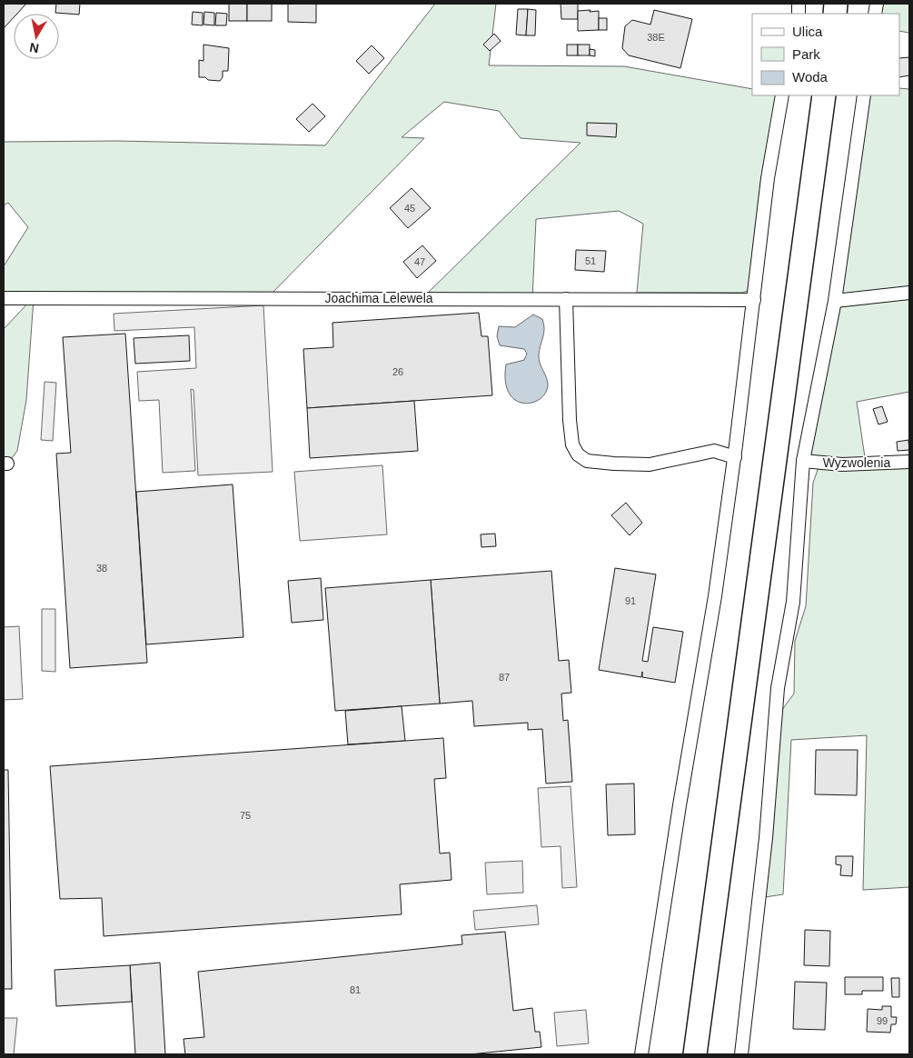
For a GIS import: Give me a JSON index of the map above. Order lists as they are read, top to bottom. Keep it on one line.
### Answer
{"streets":{"street":["Joachima Lelewela","Wyzwolenia"]},"house_numbers":["38E","45","51","47","26","38","91","87","75","81","99"],"legend":["Ulica","Park","Woda"],"north":"bottom"}
